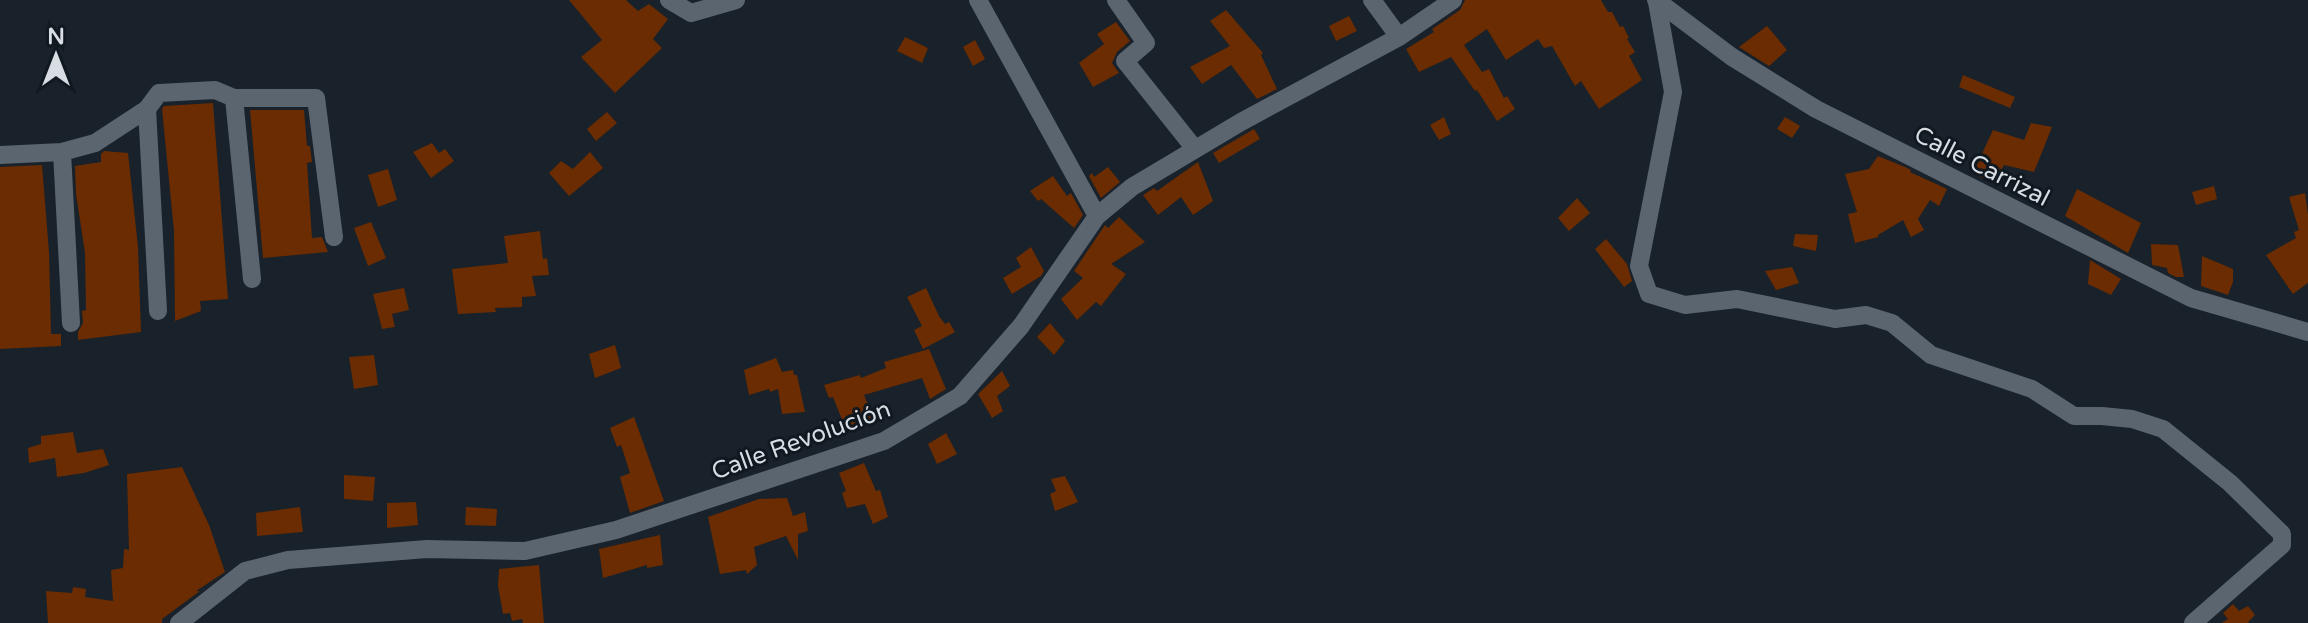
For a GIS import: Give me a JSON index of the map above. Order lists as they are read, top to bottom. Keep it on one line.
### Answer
{"streets":{"street":["Calle Carrizal","Calle Revolución"]},"north":"top"}
